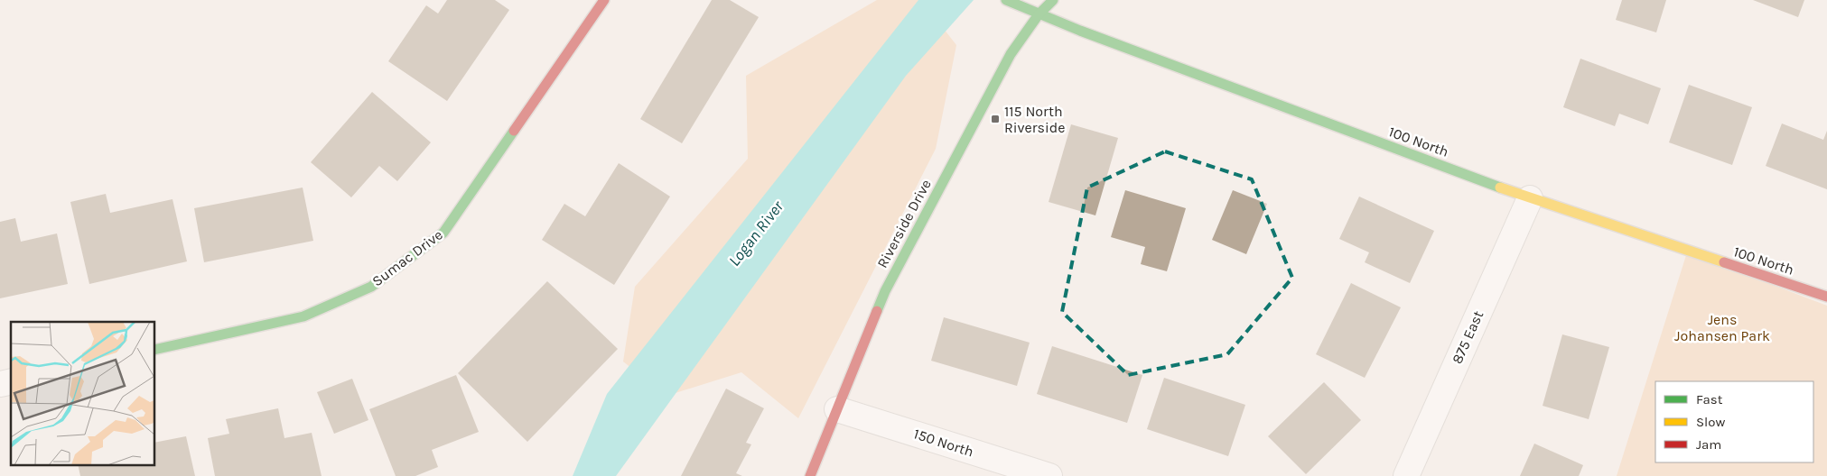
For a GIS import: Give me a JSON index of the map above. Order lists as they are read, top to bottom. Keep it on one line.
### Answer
{"streets":{"street":["100 North","Riverside Drive","Sumac Drive","875 East","150 North"]},"crossings":[["100 North","Riverside Drive"],["100 North","875 East"],["Riverside Drive","150 North"]],"water":["Logan River"],"parks":["Jens Johansen Park"],"places":{"transit":["115 North Riverside"]},"legend":["Fast","Slow","Jam"]}
